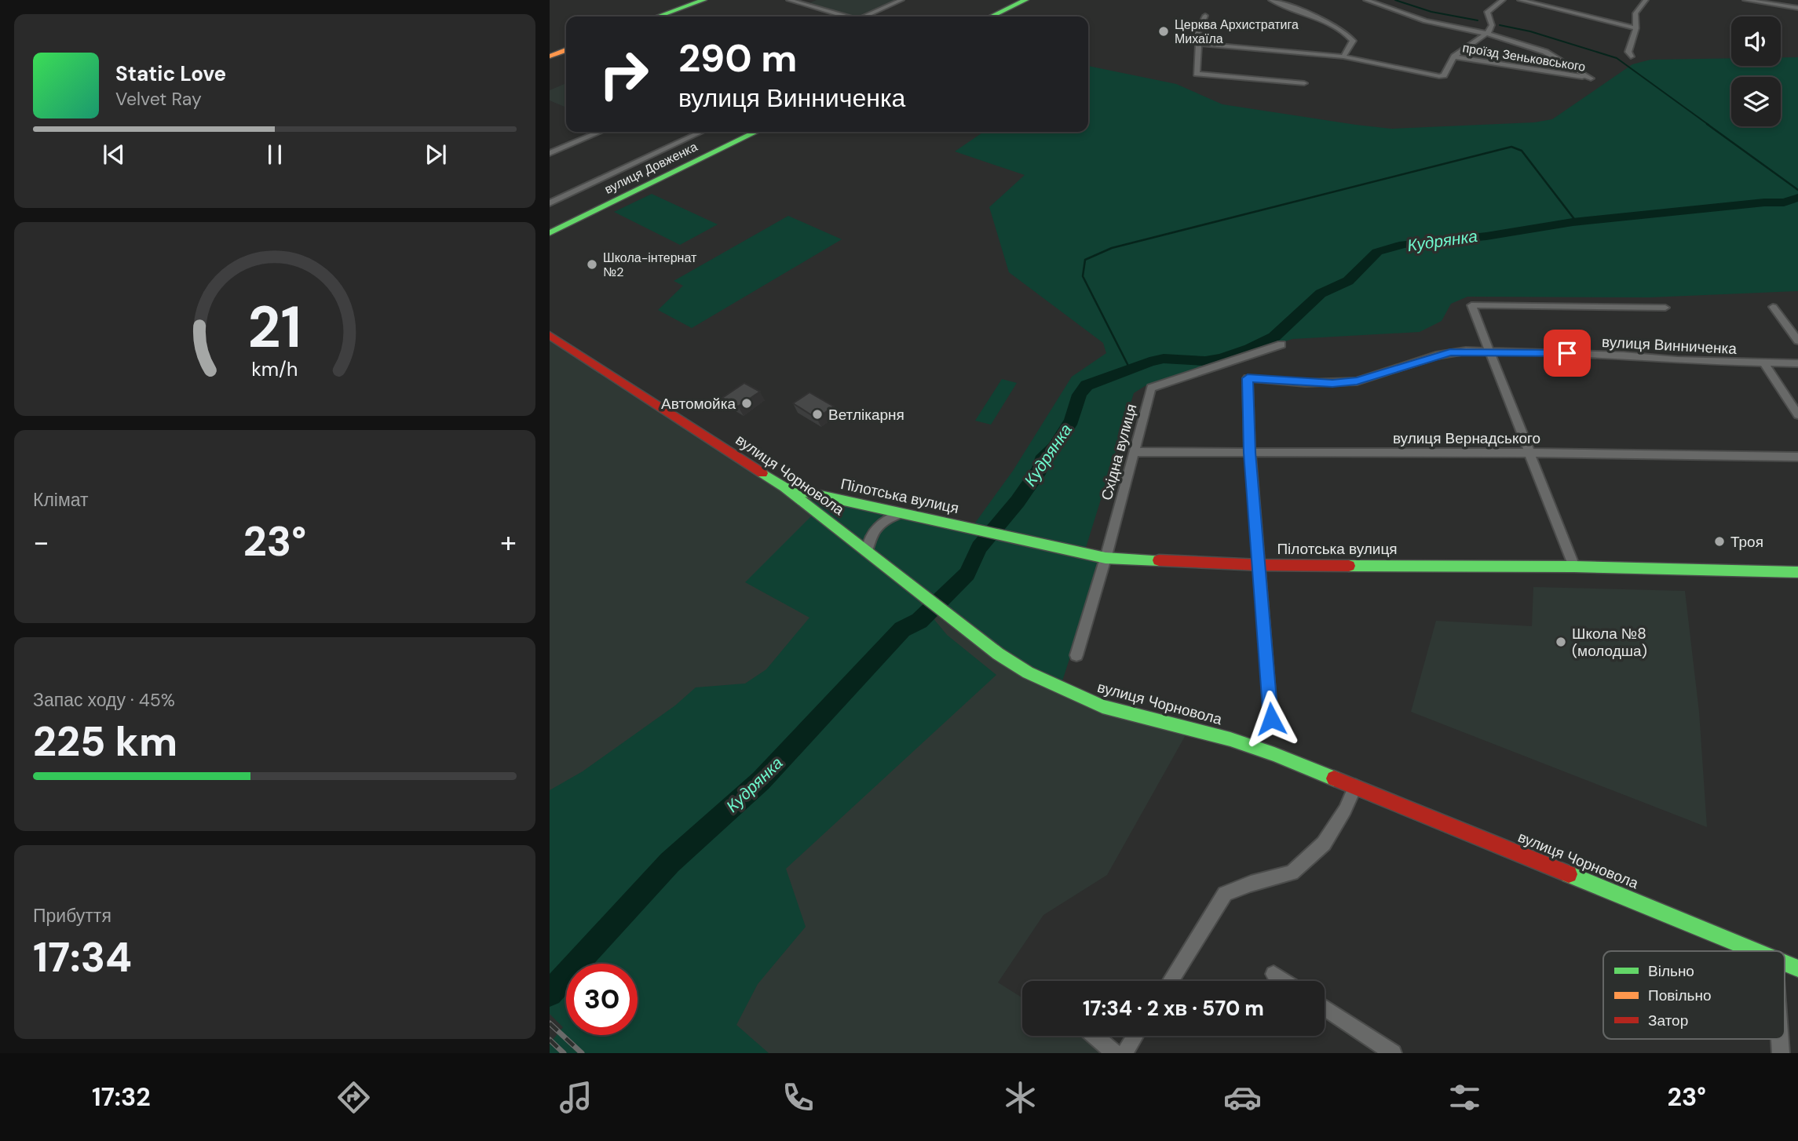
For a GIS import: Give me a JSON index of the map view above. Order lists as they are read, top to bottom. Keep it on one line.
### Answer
{"streets":{"street":["проїзд Зеньковського","вулиця Довженка","вулиця Винниченка","вулиця Вернадського","Східна вулиця","вулиця Чорновола","Пілотська вулиця"]},"crossings":[["вулиця Винниченка","вулиця Вернадського"],["вулиця Вернадського","Східна вулиця"],["Східна вулиця","Пілотська вулиця"],["вулиця Чорновола","Пілотська вулиця"]],"water":["Кудрянка"],"places":["Церква Архистратига Михаїла","Школа-інтернат №2","Автомойка","Ветлікарня","Троя","Школа №8 (молодша)"],"legend":["Вільно","Повільно","Затор"],"page":{"turn":["290 m","вулиця Винниченка"],"song":["Static Love","Velvet Ray"],"tile":["Клімат",["Запас ходу · 45%","225 km"],["Прибуття","17:34"]],"heat":["−","23°","+"],"limit":"30","trip":"17:34 · 2 хв · 570 m","tabs":["17:32","23°"],"gauge":["21","km/h"]}}
